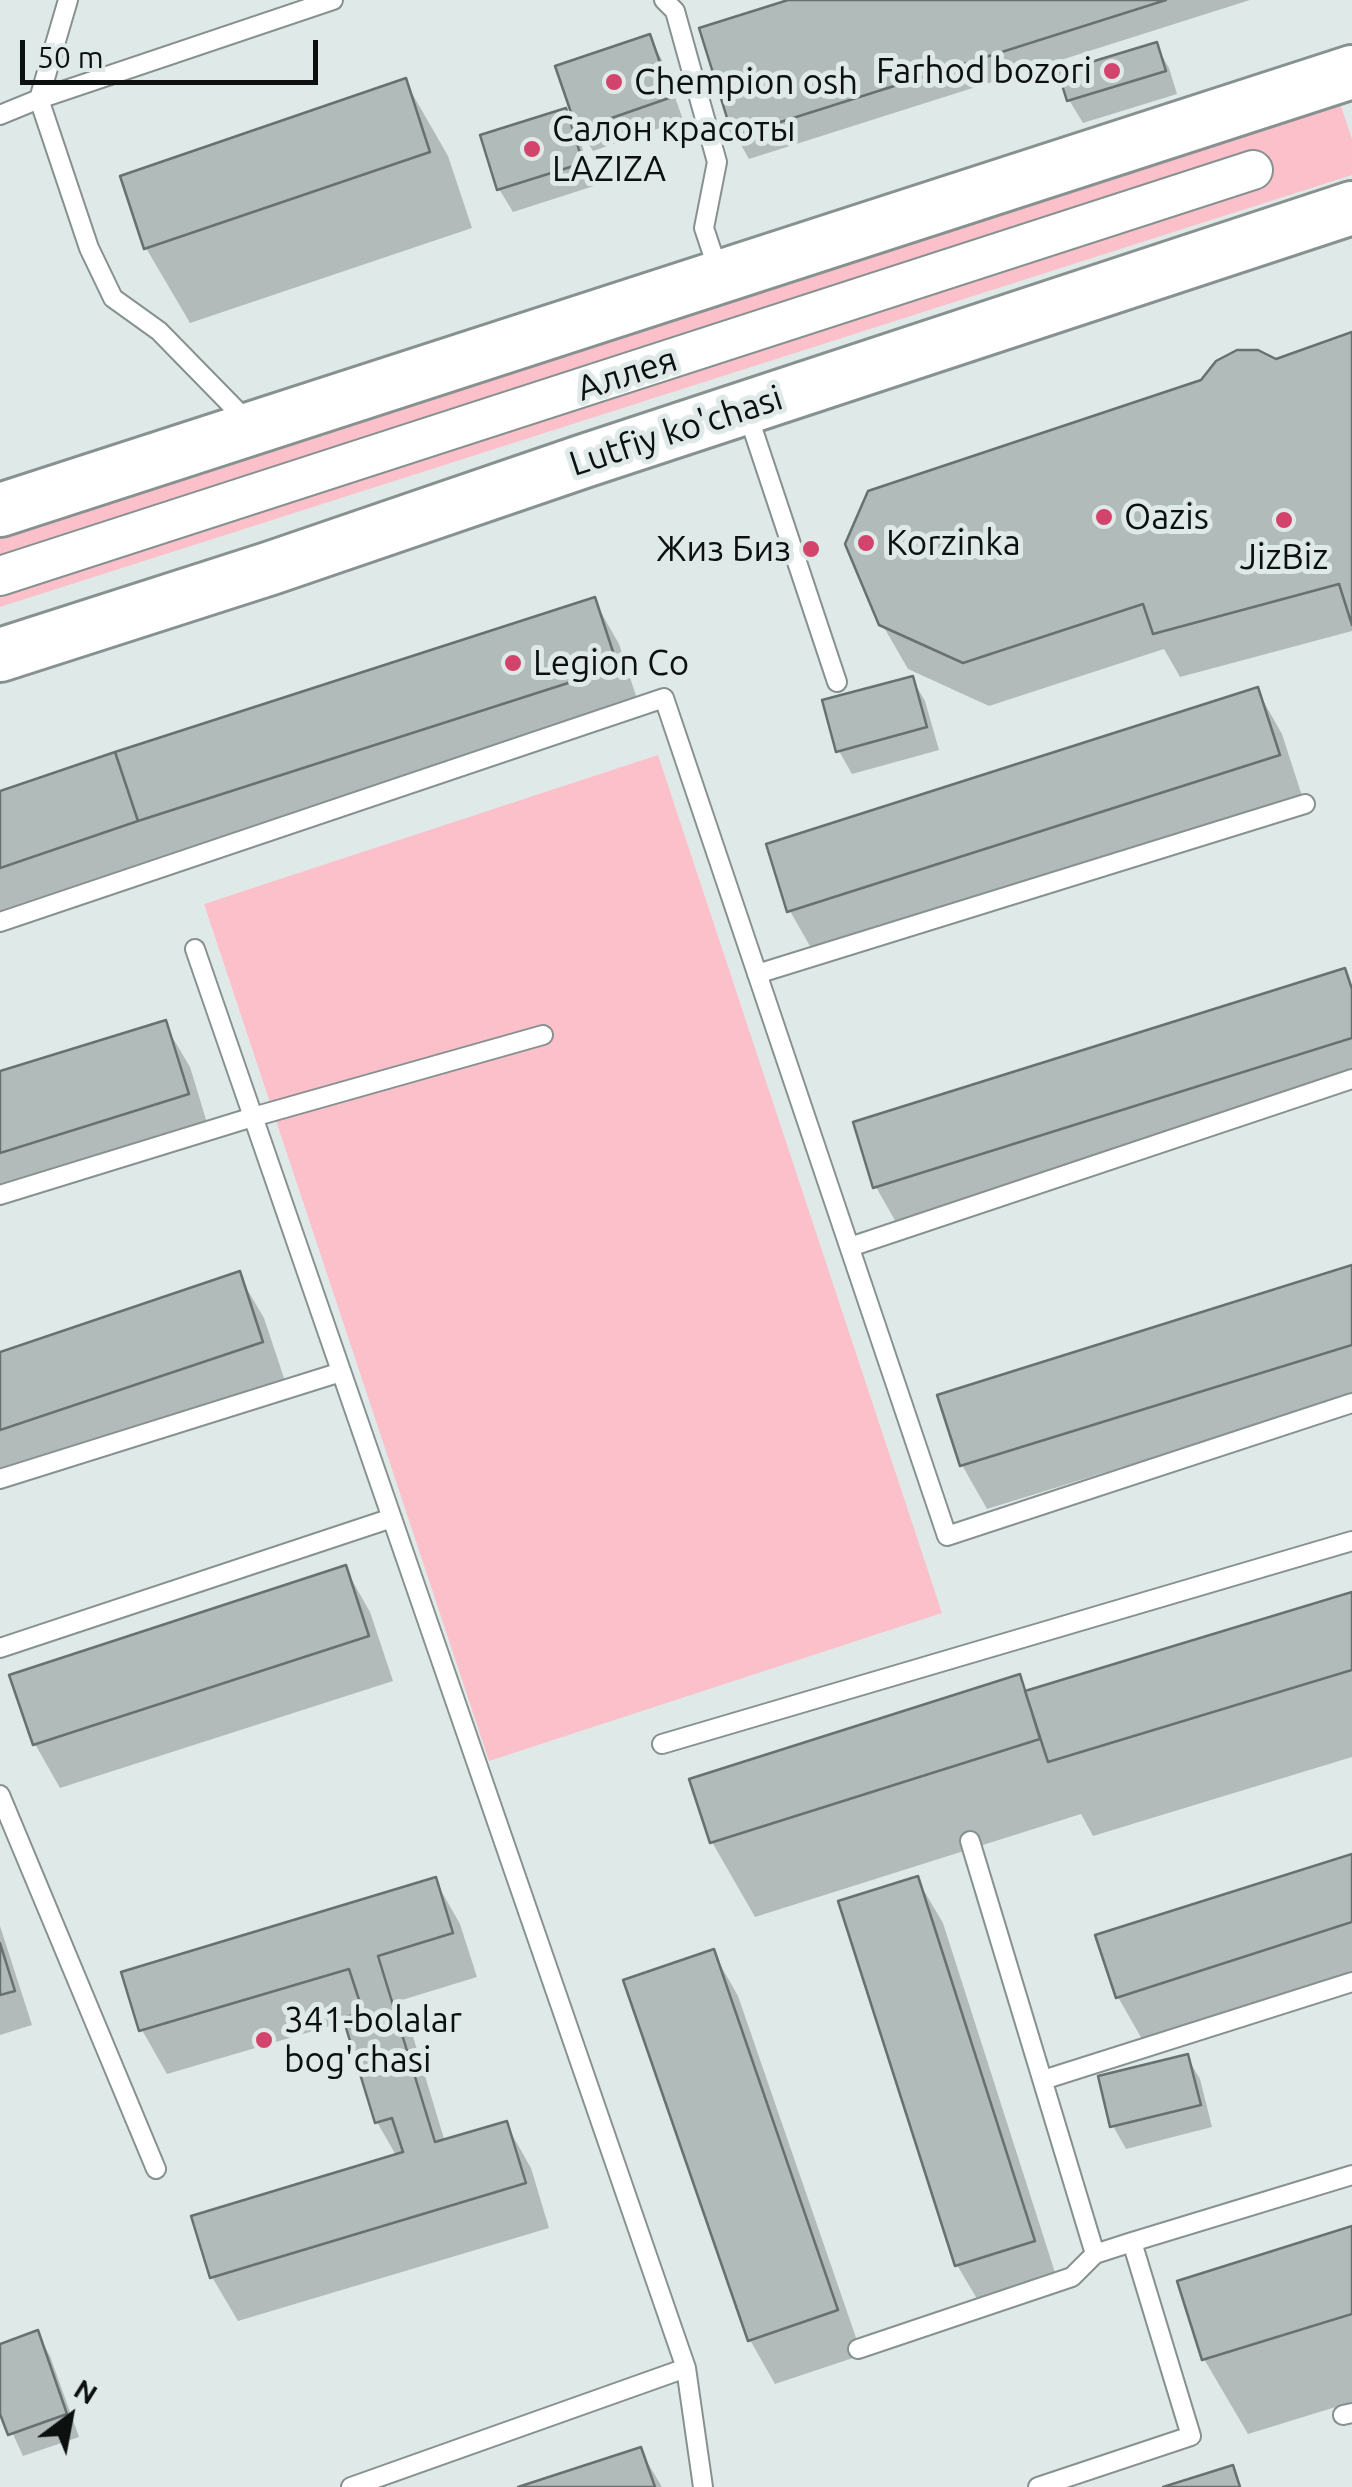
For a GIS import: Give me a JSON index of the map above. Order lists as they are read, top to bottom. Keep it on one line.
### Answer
{"streets":{"main road":["Lutfiy ko'chasi"],"street":["Аллея"]},"places":["Farhod bozori","Chempion osh","Салон красоты LAZIZA","Oazis","JizBiz","Korzinka","Жиз Биз","Legion Co","341-bolalar bog'chasi"],"scale_bar":"50 m","north":"top right"}
